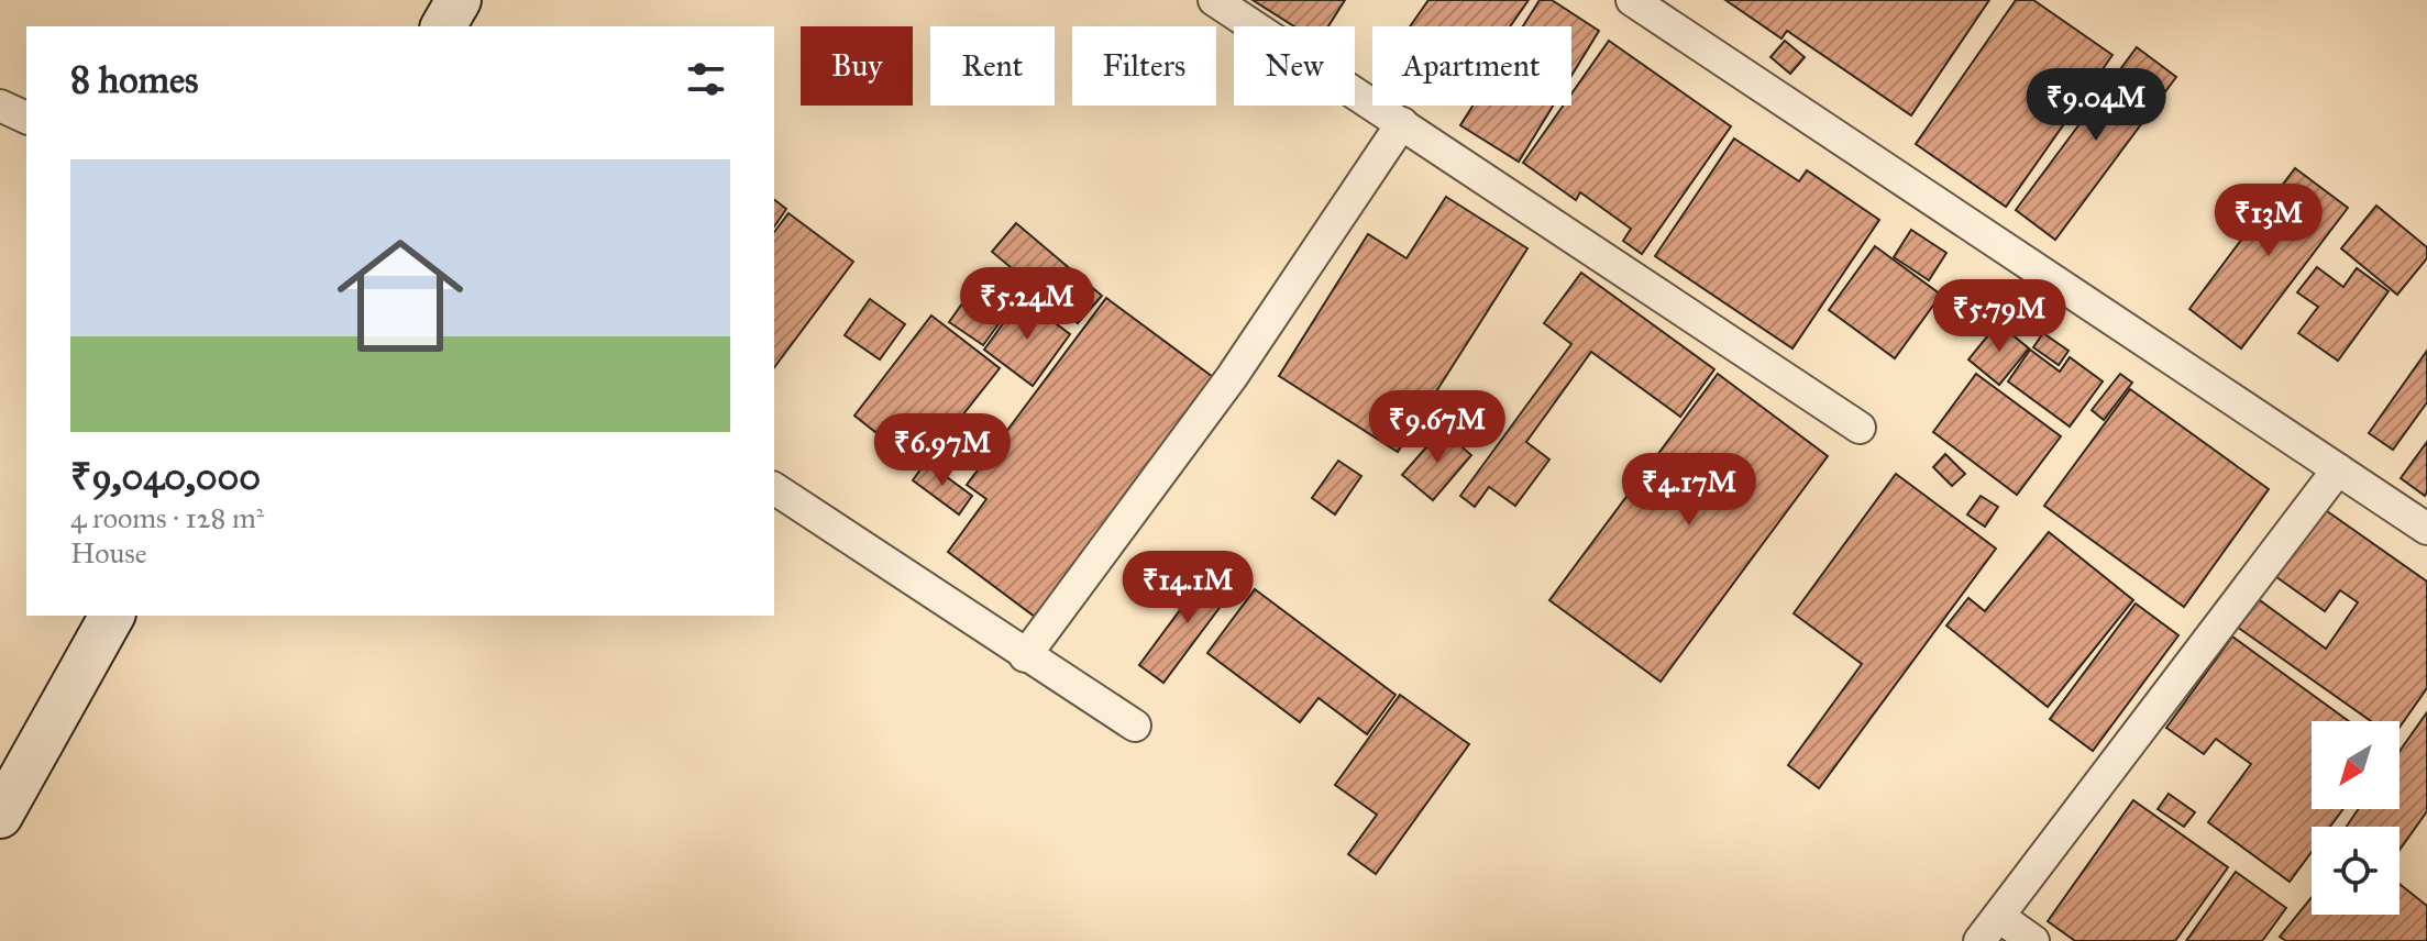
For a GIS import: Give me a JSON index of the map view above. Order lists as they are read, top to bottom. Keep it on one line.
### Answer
{"north":"bottom left","page":{"chip":["Buy","Rent","Filters","New","Apartment"],"heading":"8 homes","price":["₹9.04M","₹13M","₹5.24M","₹5.79M","₹9.67M","₹6.97M","₹4.17M","₹14.1M"],"list":[{"name":"₹9,040,000","note":"4 rooms · 128 m² · House"}]}}
